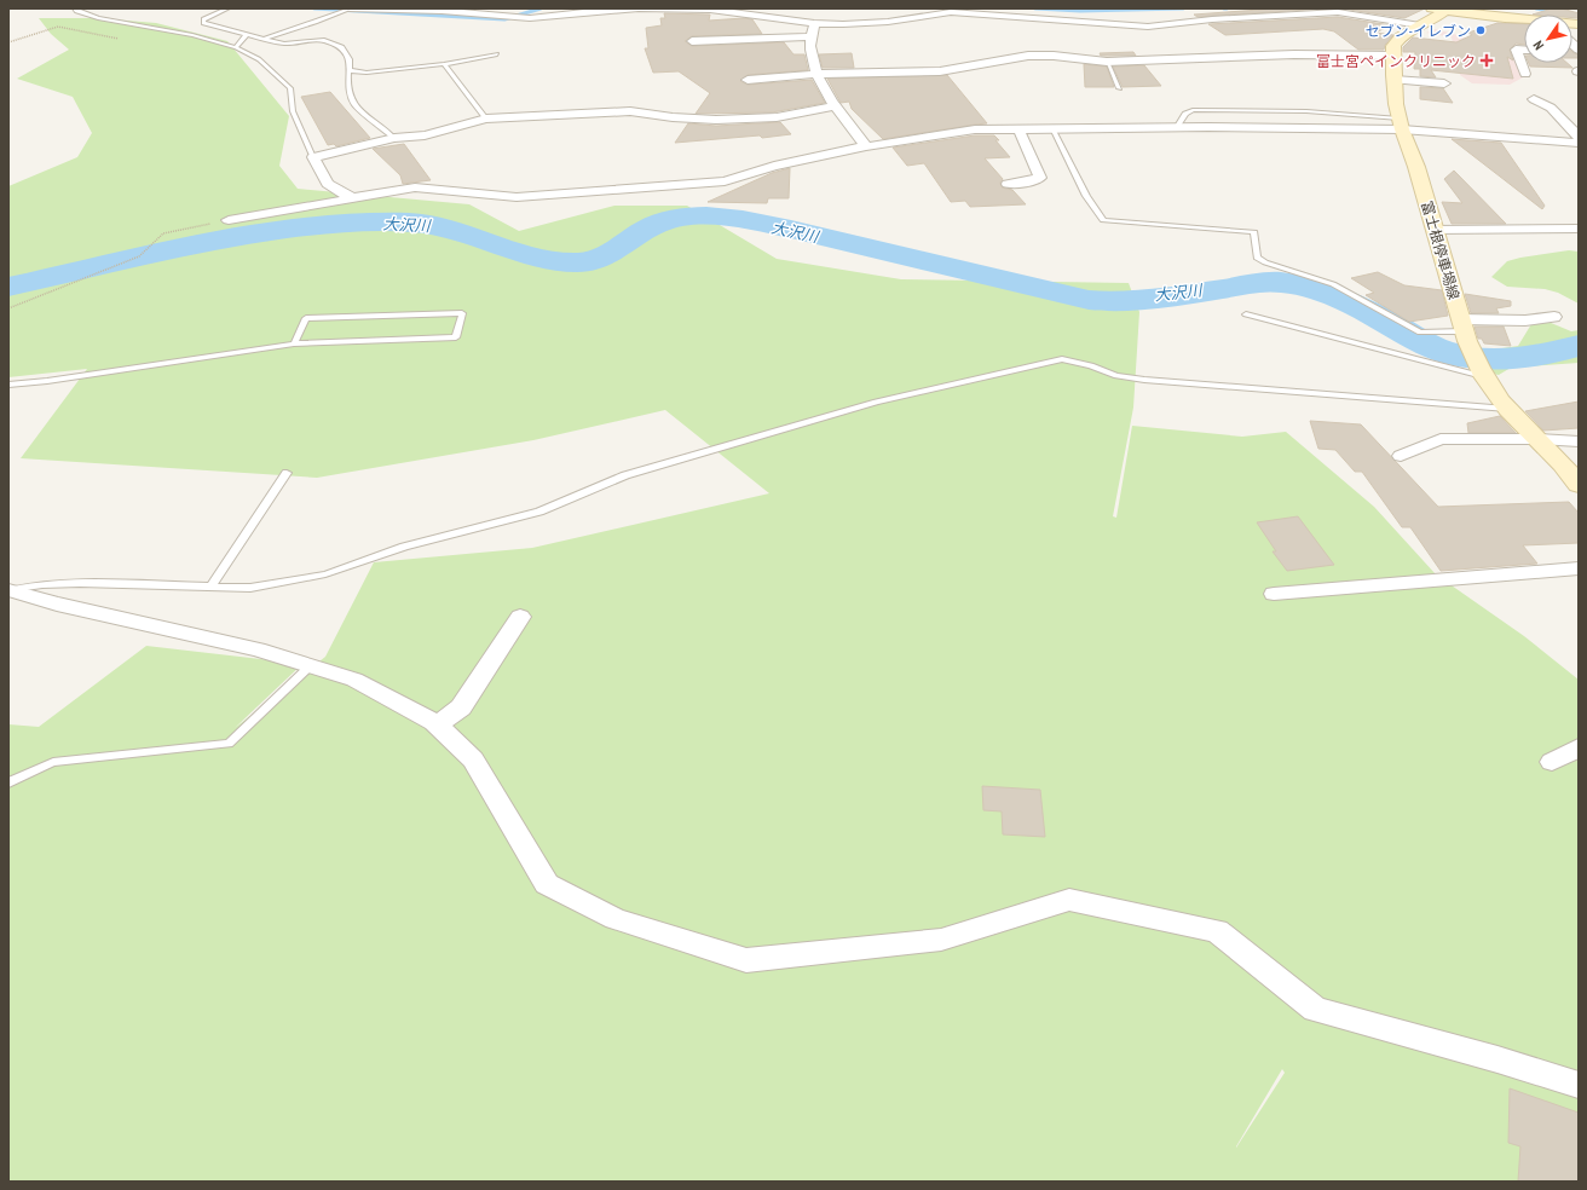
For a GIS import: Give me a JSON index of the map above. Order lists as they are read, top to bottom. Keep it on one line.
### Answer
{"streets":{"main road":["富士根停車場線"]},"water":["大沢川"],"places":{"other":["セブン-イレブン"],"health":["富士宮ペインクリニック"]},"north":"bottom left"}
